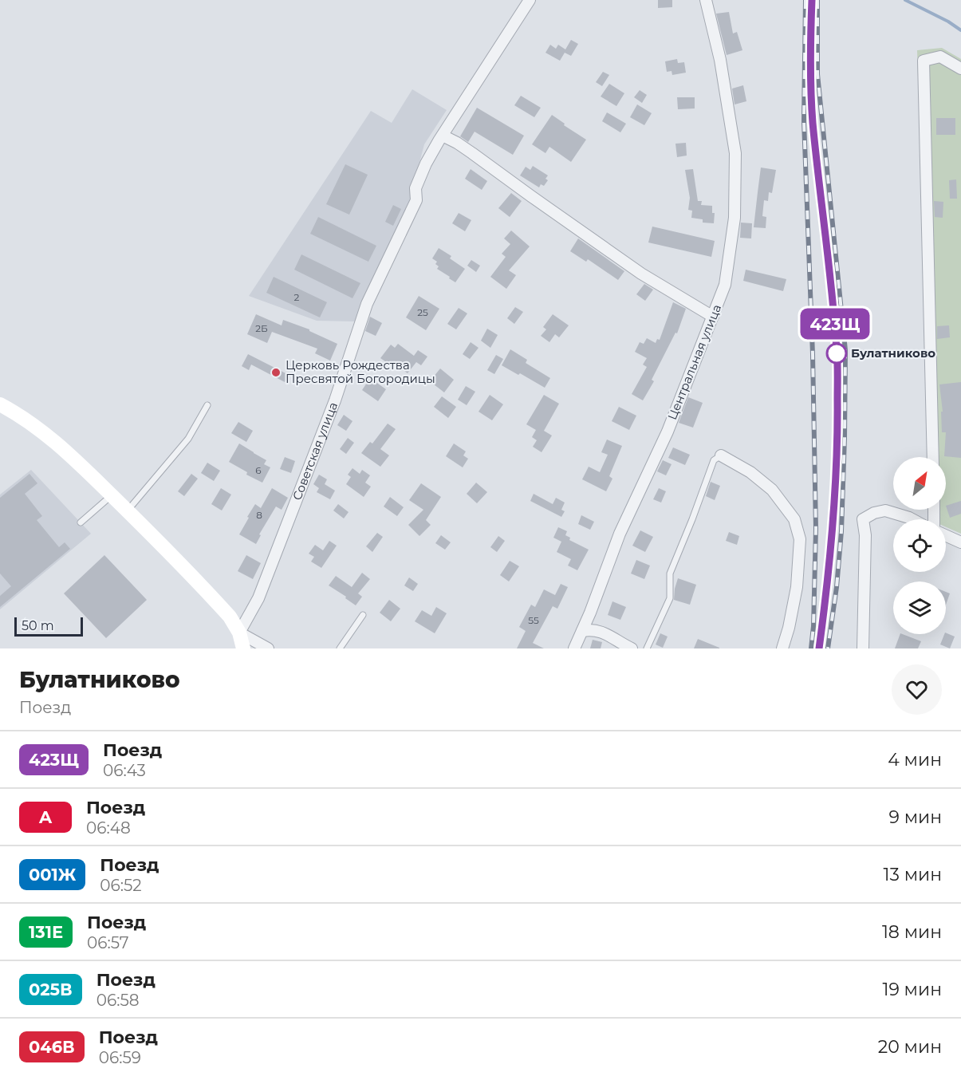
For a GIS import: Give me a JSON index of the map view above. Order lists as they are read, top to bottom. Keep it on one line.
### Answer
{"streets":{"street":["Центральная улица","Советская улица"]},"places":["Булатниково","Церковь Рождества Пресвятой Богородицы"],"house_numbers":["2","25","2Б","6","8","55"],"scale_bar":"50 m","north":"top right","page":{"on_map":"423Щ","scale":"50 m","heading":["Булатниково","Поезд"],"list":[{"mark":"423Щ","name":"Поезд","note":"06:43","value":"4 мин"},{"mark":"A","name":"Поезд","note":"06:48","value":"9 мин"},{"mark":"001Ж","name":"Поезд","note":"06:52","value":"13 мин"},{"mark":"131Е","name":"Поезд","note":"06:57","value":"18 мин"},{"mark":"025В","name":"Поезд","note":"06:58","value":"19 мин"},{"mark":"046В","name":"Поезд","note":"06:59","value":"20 мин"}]}}
